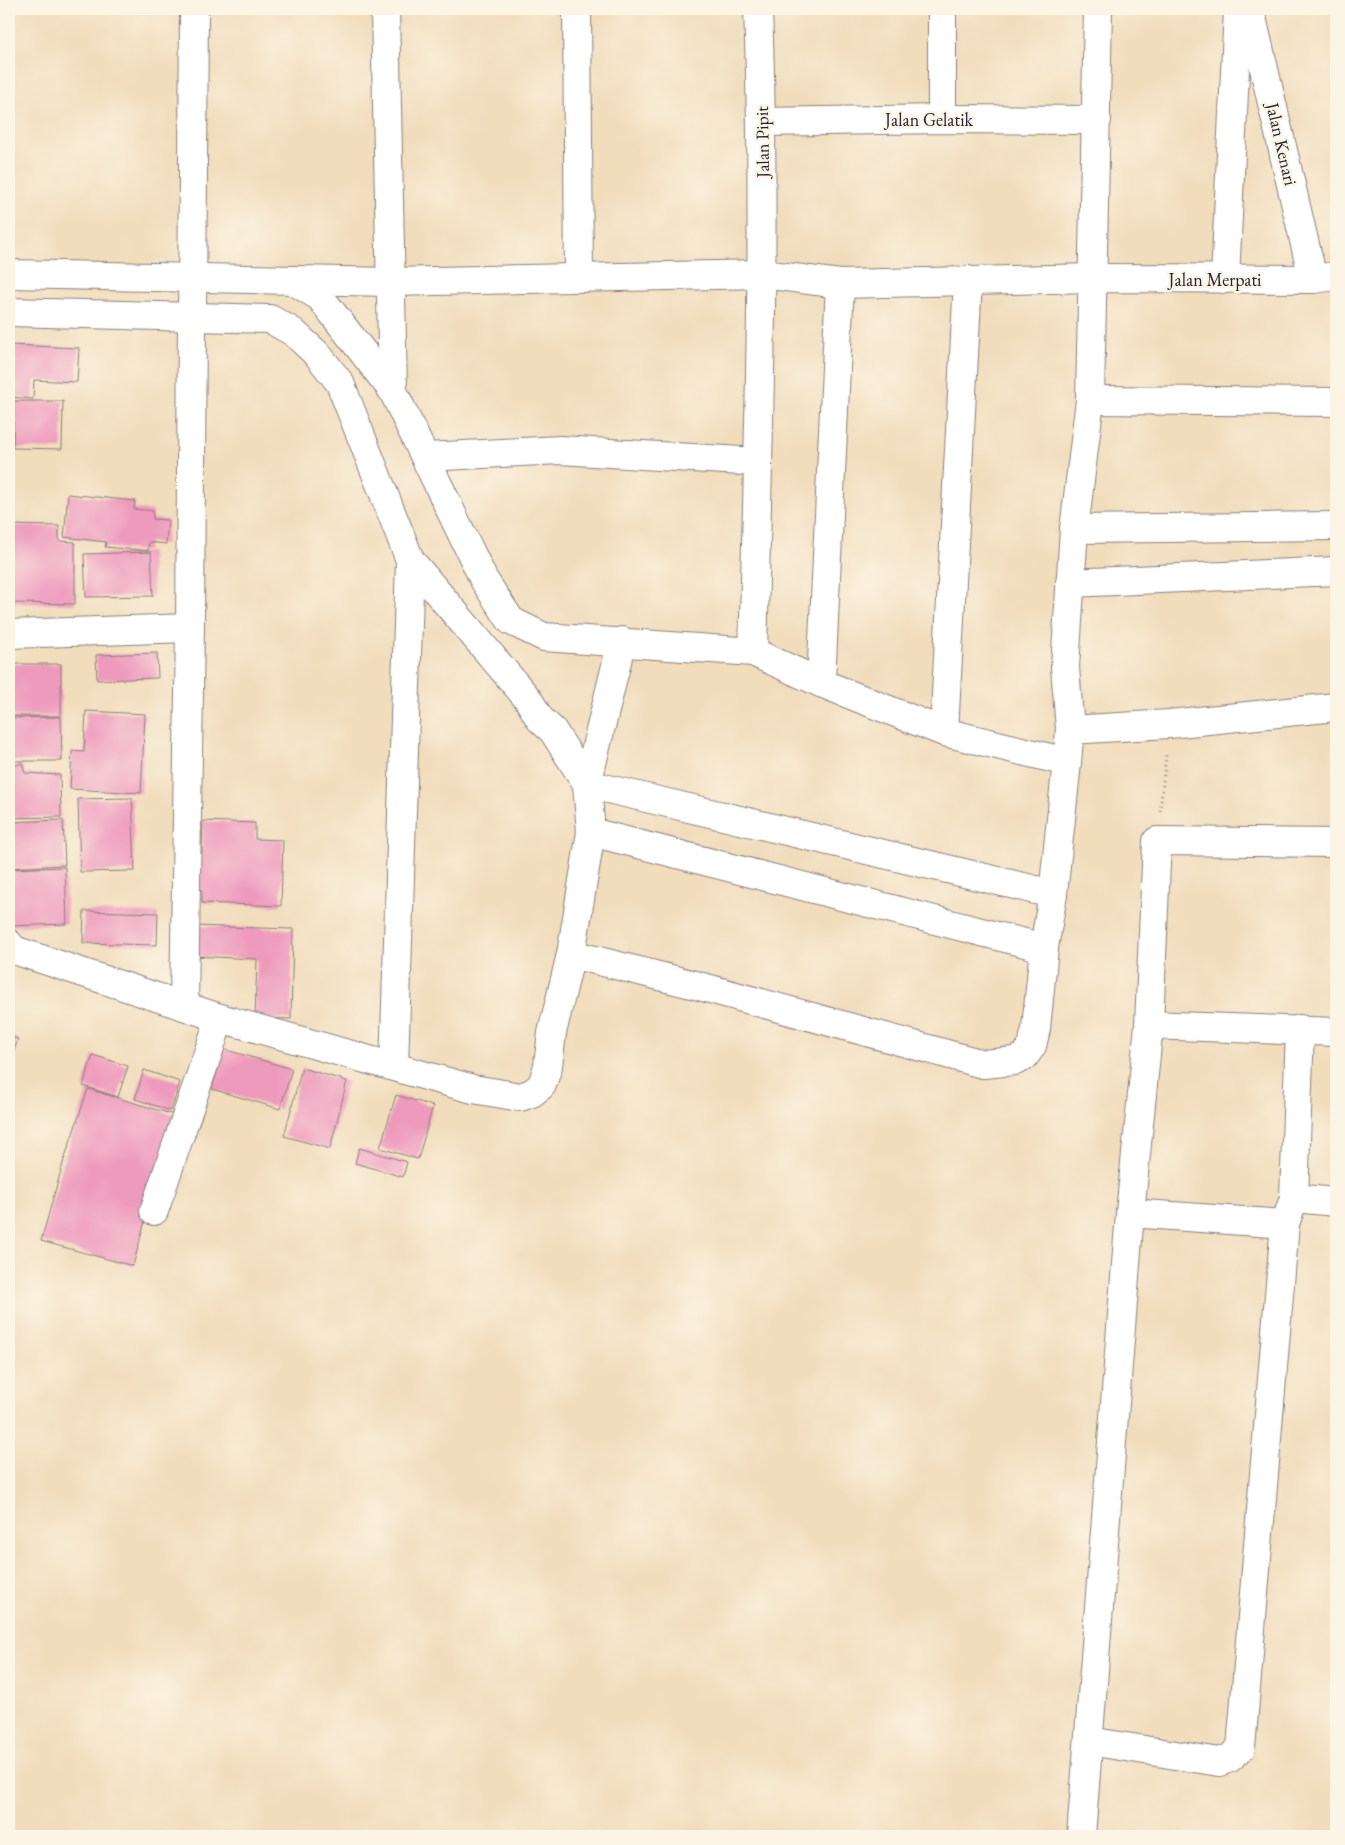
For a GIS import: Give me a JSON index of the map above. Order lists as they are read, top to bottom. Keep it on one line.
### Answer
{"streets":{"street":["Jalan Gelatik","Jalan Pipit","Jalan Kenari","Jalan Merpati"]},"crossings":[["Jalan Gelatik","Jalan Pipit"],["Jalan Pipit","Jalan Merpati"],["Jalan Kenari","Jalan Merpati"]]}
